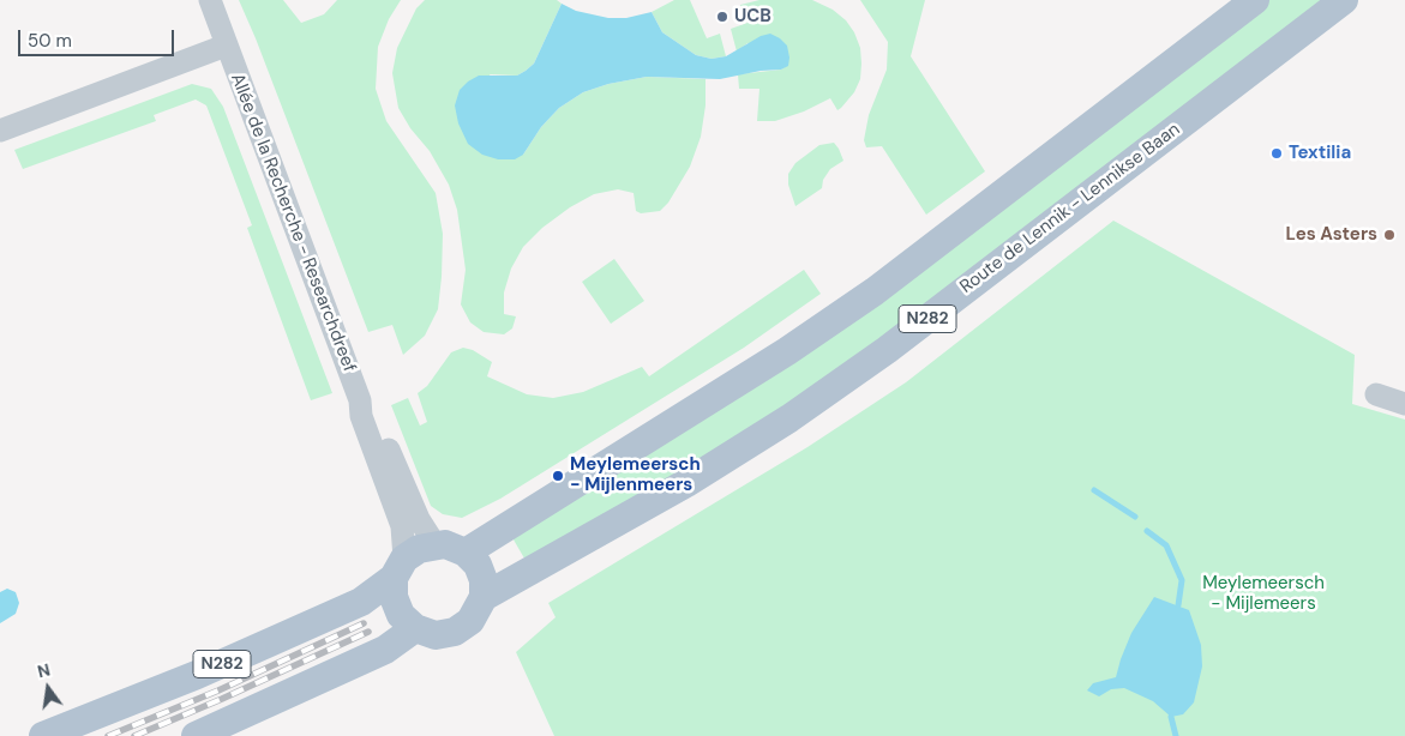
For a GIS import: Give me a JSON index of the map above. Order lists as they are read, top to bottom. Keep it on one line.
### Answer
{"streets":{"main road":["Route de Lennik - Lennikse Baan","N282"],"street":["Allée de la Recherche - Researchdreef"]},"crossings":[["Route de Lennik - Lennikse Baan","Allée de la Recherche - Researchdreef"],["Route de Lennik - Lennikse Baan","N282"],["Allée de la Recherche - Researchdreef","N282"]],"parks":["Meylemeersch - Mijlemeers"],"places":["UCB","Textilia","Les Asters","Meylemeersch - Mijlenmeers"],"scale_bar":"50 m","north":"top"}
